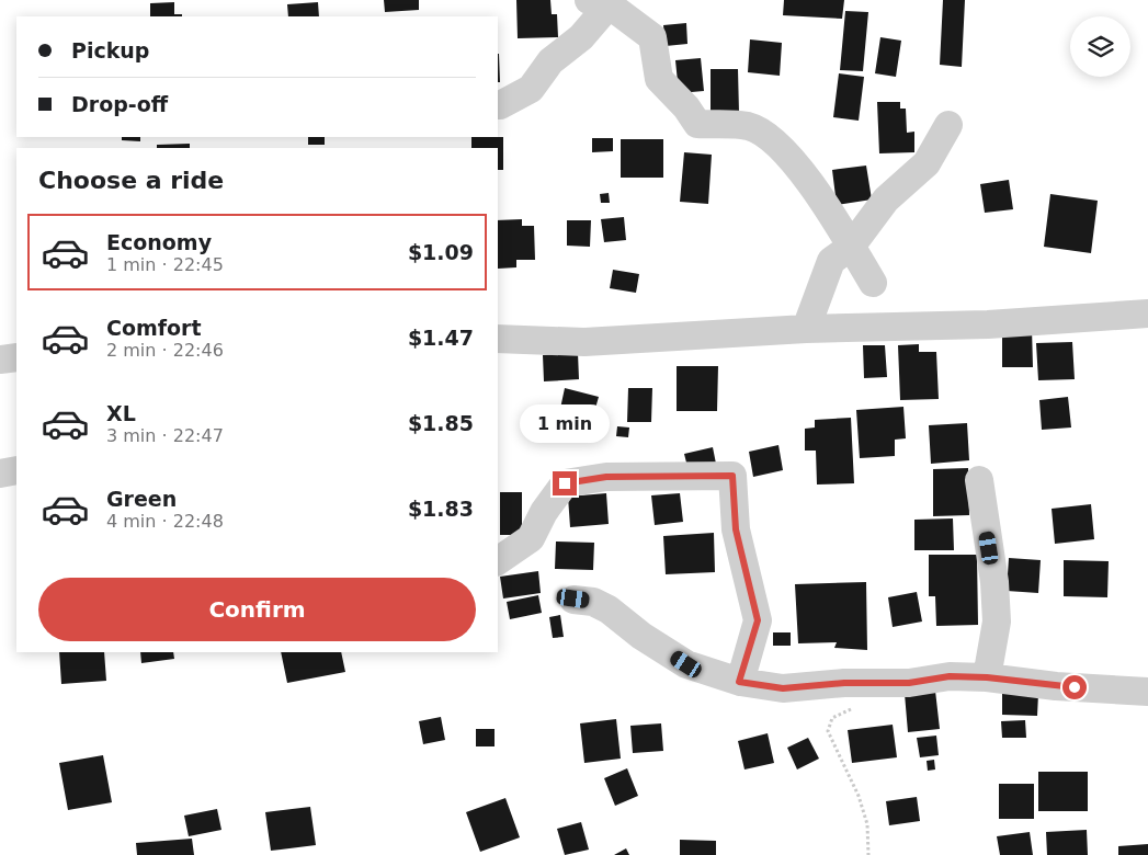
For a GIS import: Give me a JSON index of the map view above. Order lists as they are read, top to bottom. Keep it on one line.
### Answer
{"page":{"banner":["Pickup","Drop-off"],"heading":"Choose a ride","list":[{"name":"Economy","note":"1 min · 22:45","value":"$1.09"},{"name":"Comfort","note":"2 min · 22:46","value":"$1.47"},{"name":"XL","note":"3 min · 22:47","value":"$1.85"},{"name":"Green","note":"4 min · 22:48","value":"$1.83"}],"bubble":"1 min","buttons":"Confirm"}}
